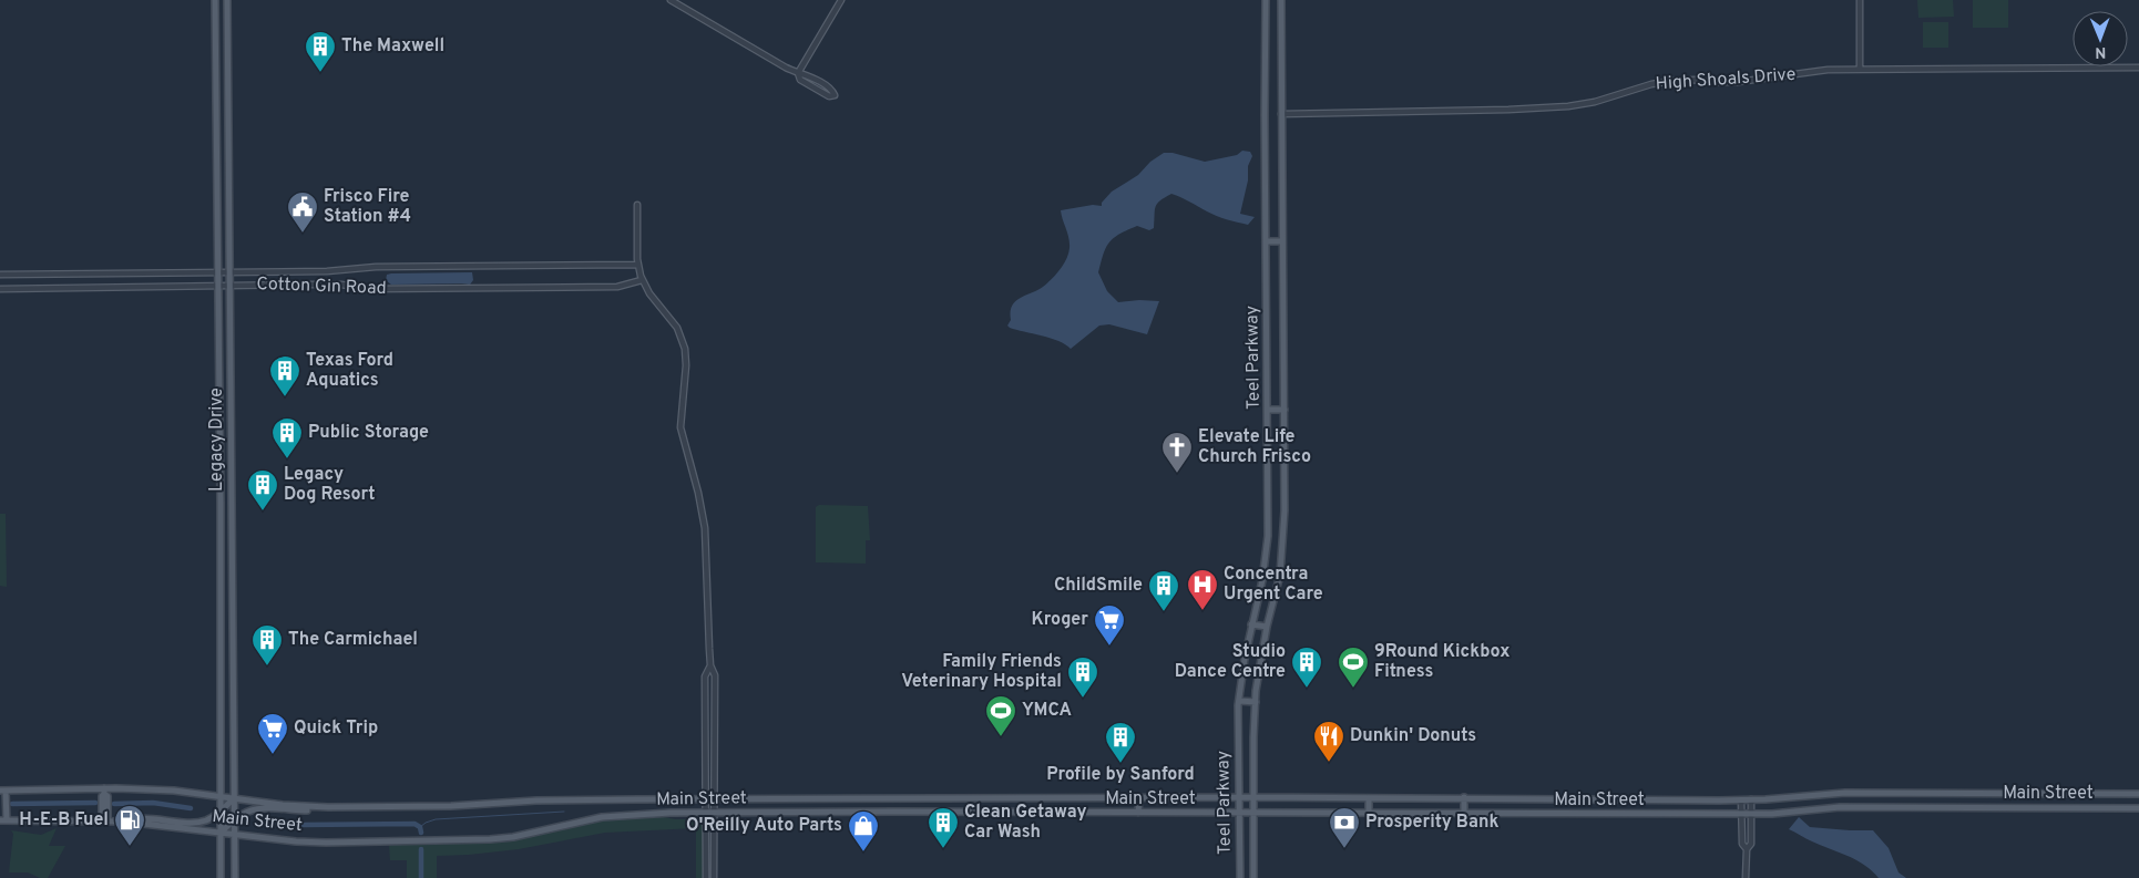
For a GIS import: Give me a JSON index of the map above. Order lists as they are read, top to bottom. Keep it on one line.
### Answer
{"streets":{"main road":["Teel Parkway","Legacy Drive","Main Street"],"street":["High Shoals Drive","Cotton Gin Road"]},"crossings":[["High Shoals Drive","Teel Parkway"],["Cotton Gin Road","Legacy Drive"],["Teel Parkway","Main Street"],["Legacy Drive","Main Street"]],"places":{"building":["The Maxwell","Texas Ford Aquatics","Public Storage","Legacy Dog Resort","ChildSmile","The Carmichael","Studio Dance Centre","Family Friends Veterinary Hospital","Profile by Sanford","Clean Getaway Car Wash"],"public building":["Frisco Fire Station #4"],"church":["Elevate Life Church Frisco"],"hospital":["Concentra Urgent Care"],"supermarket":["Kroger","Quick Trip"],"sports":["9Round Kickbox Fitness","YMCA"],"restaurant":["Dunkin' Donuts"],"fuel station":["H-E-B Fuel"],"bank":["Prosperity Bank"],"shop":["O'Reilly Auto Parts"]},"north":"bottom"}
